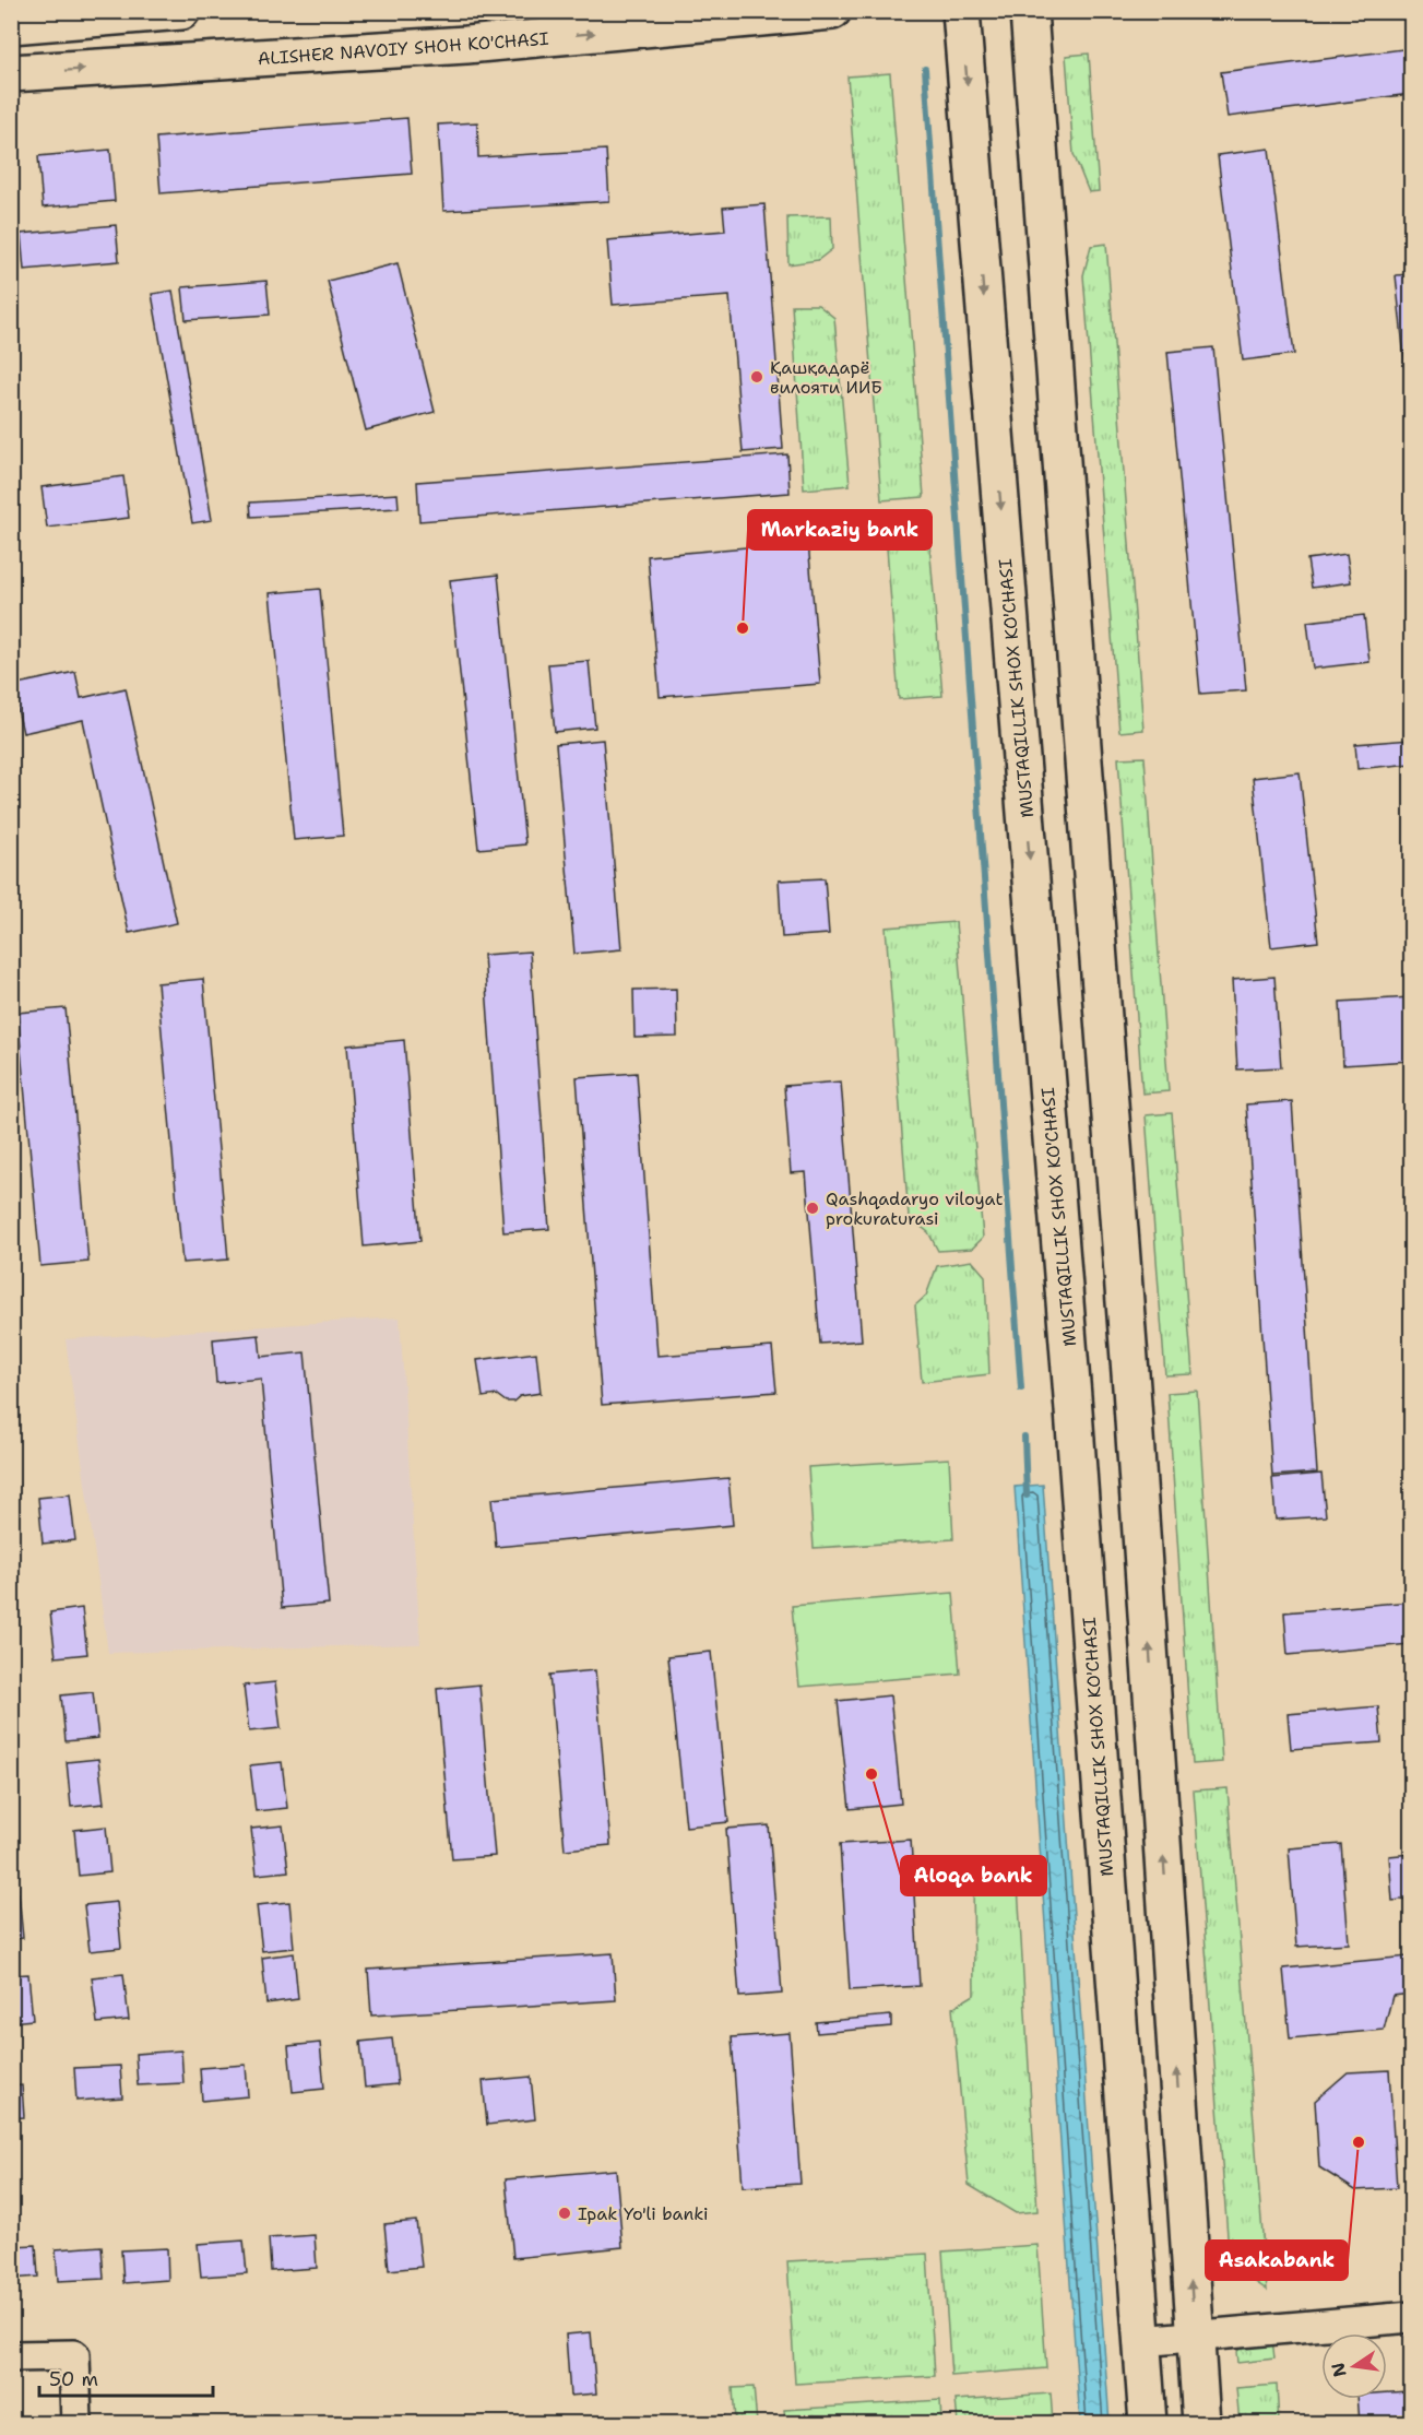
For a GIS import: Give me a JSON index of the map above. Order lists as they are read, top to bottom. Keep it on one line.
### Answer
{"streets":{"main road":["ALISHER NAVOIY SHOH KO'CHASI","MUSTAQILLIK SHOX KO'CHASI"]},"one_way":["ALISHER NAVOIY SHOH KO'CHASI"],"places":["Қашқадарё вилояти ИИБ","Markaziy bank","Qashqadaryo viloyat prokuraturasi","Aloqa bank","Asakabank","Ipak Yo'li banki"],"scale_bar":"50 m","north":"left"}
